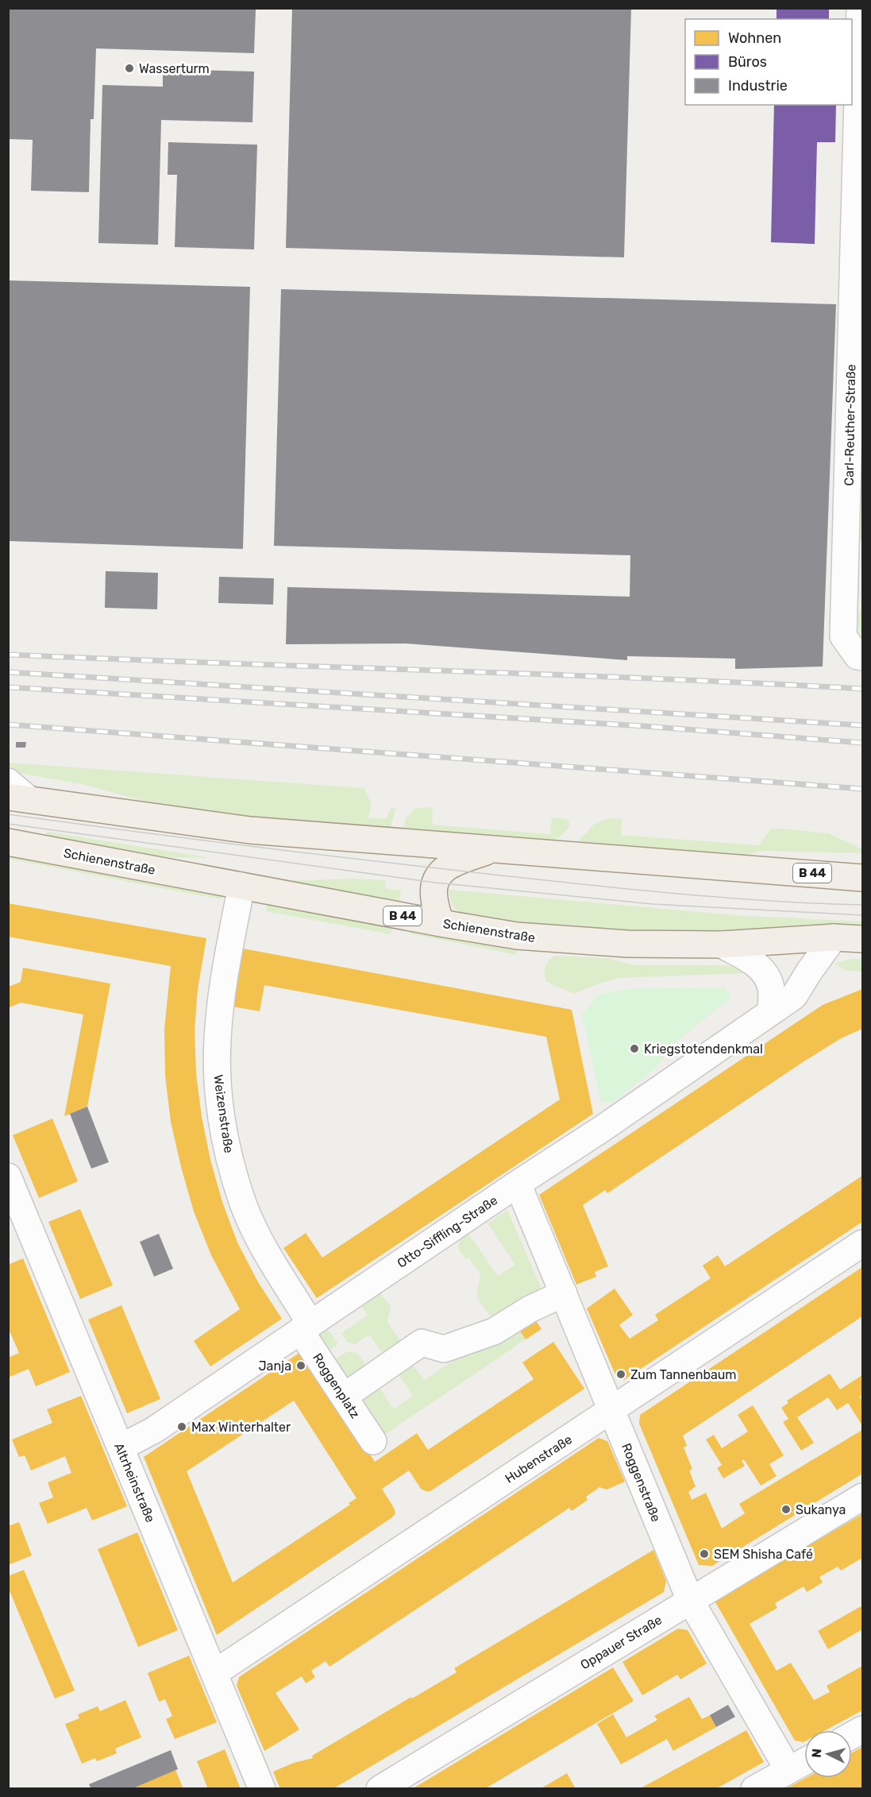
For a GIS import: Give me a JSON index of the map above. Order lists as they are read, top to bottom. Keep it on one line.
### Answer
{"streets":{"main road":["Schienenstraße","B 44"],"street":["Carl-Reuther-Straße","Weizenstraße","Otto-Siffling-Straße","Roggenplatz","Hubenstraße","Altrheinstraße","Roggenstraße","Oppauer Straße"]},"crossings":[["Schienenstraße","B 44"],["Schienenstraße","Weizenstraße"],["Schienenstraße","Otto-Siffling-Straße"],["Weizenstraße","Otto-Siffling-Straße"],["Weizenstraße","Roggenplatz"],["Otto-Siffling-Straße","Roggenplatz"],["Otto-Siffling-Straße","Altrheinstraße"],["Otto-Siffling-Straße","Roggenstraße"],["Hubenstraße","Altrheinstraße"],["Hubenstraße","Roggenstraße"],["Roggenstraße","Oppauer Straße"]],"places":["Wasserturm","Kriegstotendenkmal","Janja","Zum Tannenbaum","Max Winterhalter","Sukanya","SEM Shisha Café"],"legend":["Wohnen","Büros","Industrie"],"north":"left"}
